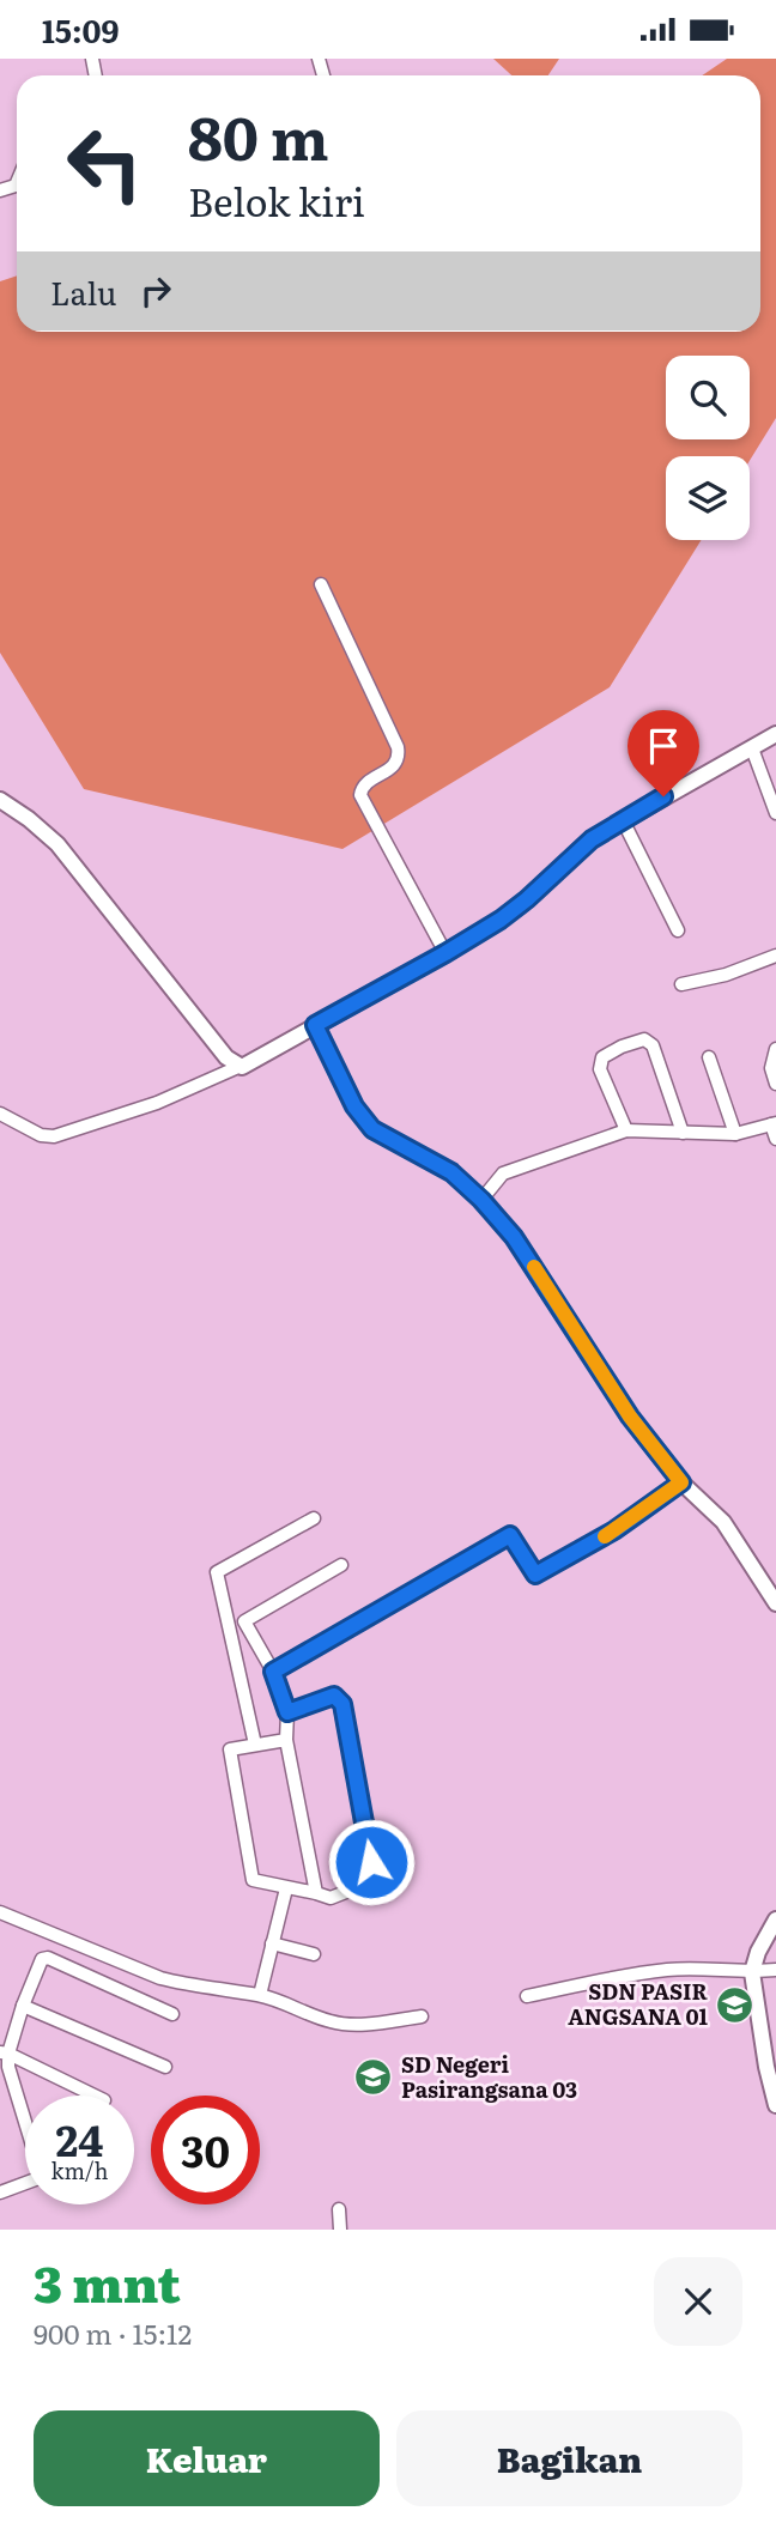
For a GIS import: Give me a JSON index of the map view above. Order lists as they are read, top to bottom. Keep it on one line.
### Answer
{"places":{"school or university":["SDN PASIR ANGSANA 01","SD Negeri Pasirangsana 03"]},"page":{"status":"15:09","turn":["80 m","Belok kiri"],"then":"Lalu","speed":"24 km/h","limit":"30","heading":["3 mnt","900 m · 15:12"],"buttons":["Keluar","Bagikan"]}}
